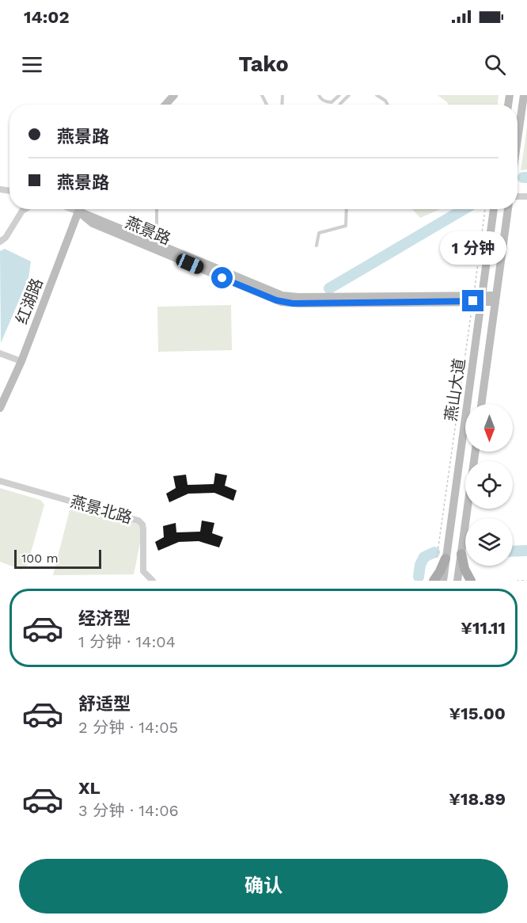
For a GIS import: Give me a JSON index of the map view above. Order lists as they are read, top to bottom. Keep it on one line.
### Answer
{"streets":{"main road":["燕景路","红湖路","燕山大道"],"street":["燕景北路"]},"crossings":[["燕景路","红湖路"],["燕景路","燕山大道"]],"scale_bar":"100 m","north":"bottom","page":{"status":"14:02","header":"Tako","banner":["燕景路","燕景路"],"bubble":"1 分钟","scale":"100 m","list":[{"name":"经济型","note":"1 分钟 · 14:04","value":"¥11.11"},{"name":"舒适型","note":"2 分钟 · 14:05","value":"¥15.00"},{"name":"XL","note":"3 分钟 · 14:06","value":"¥18.89"}],"buttons":"确认"}}
